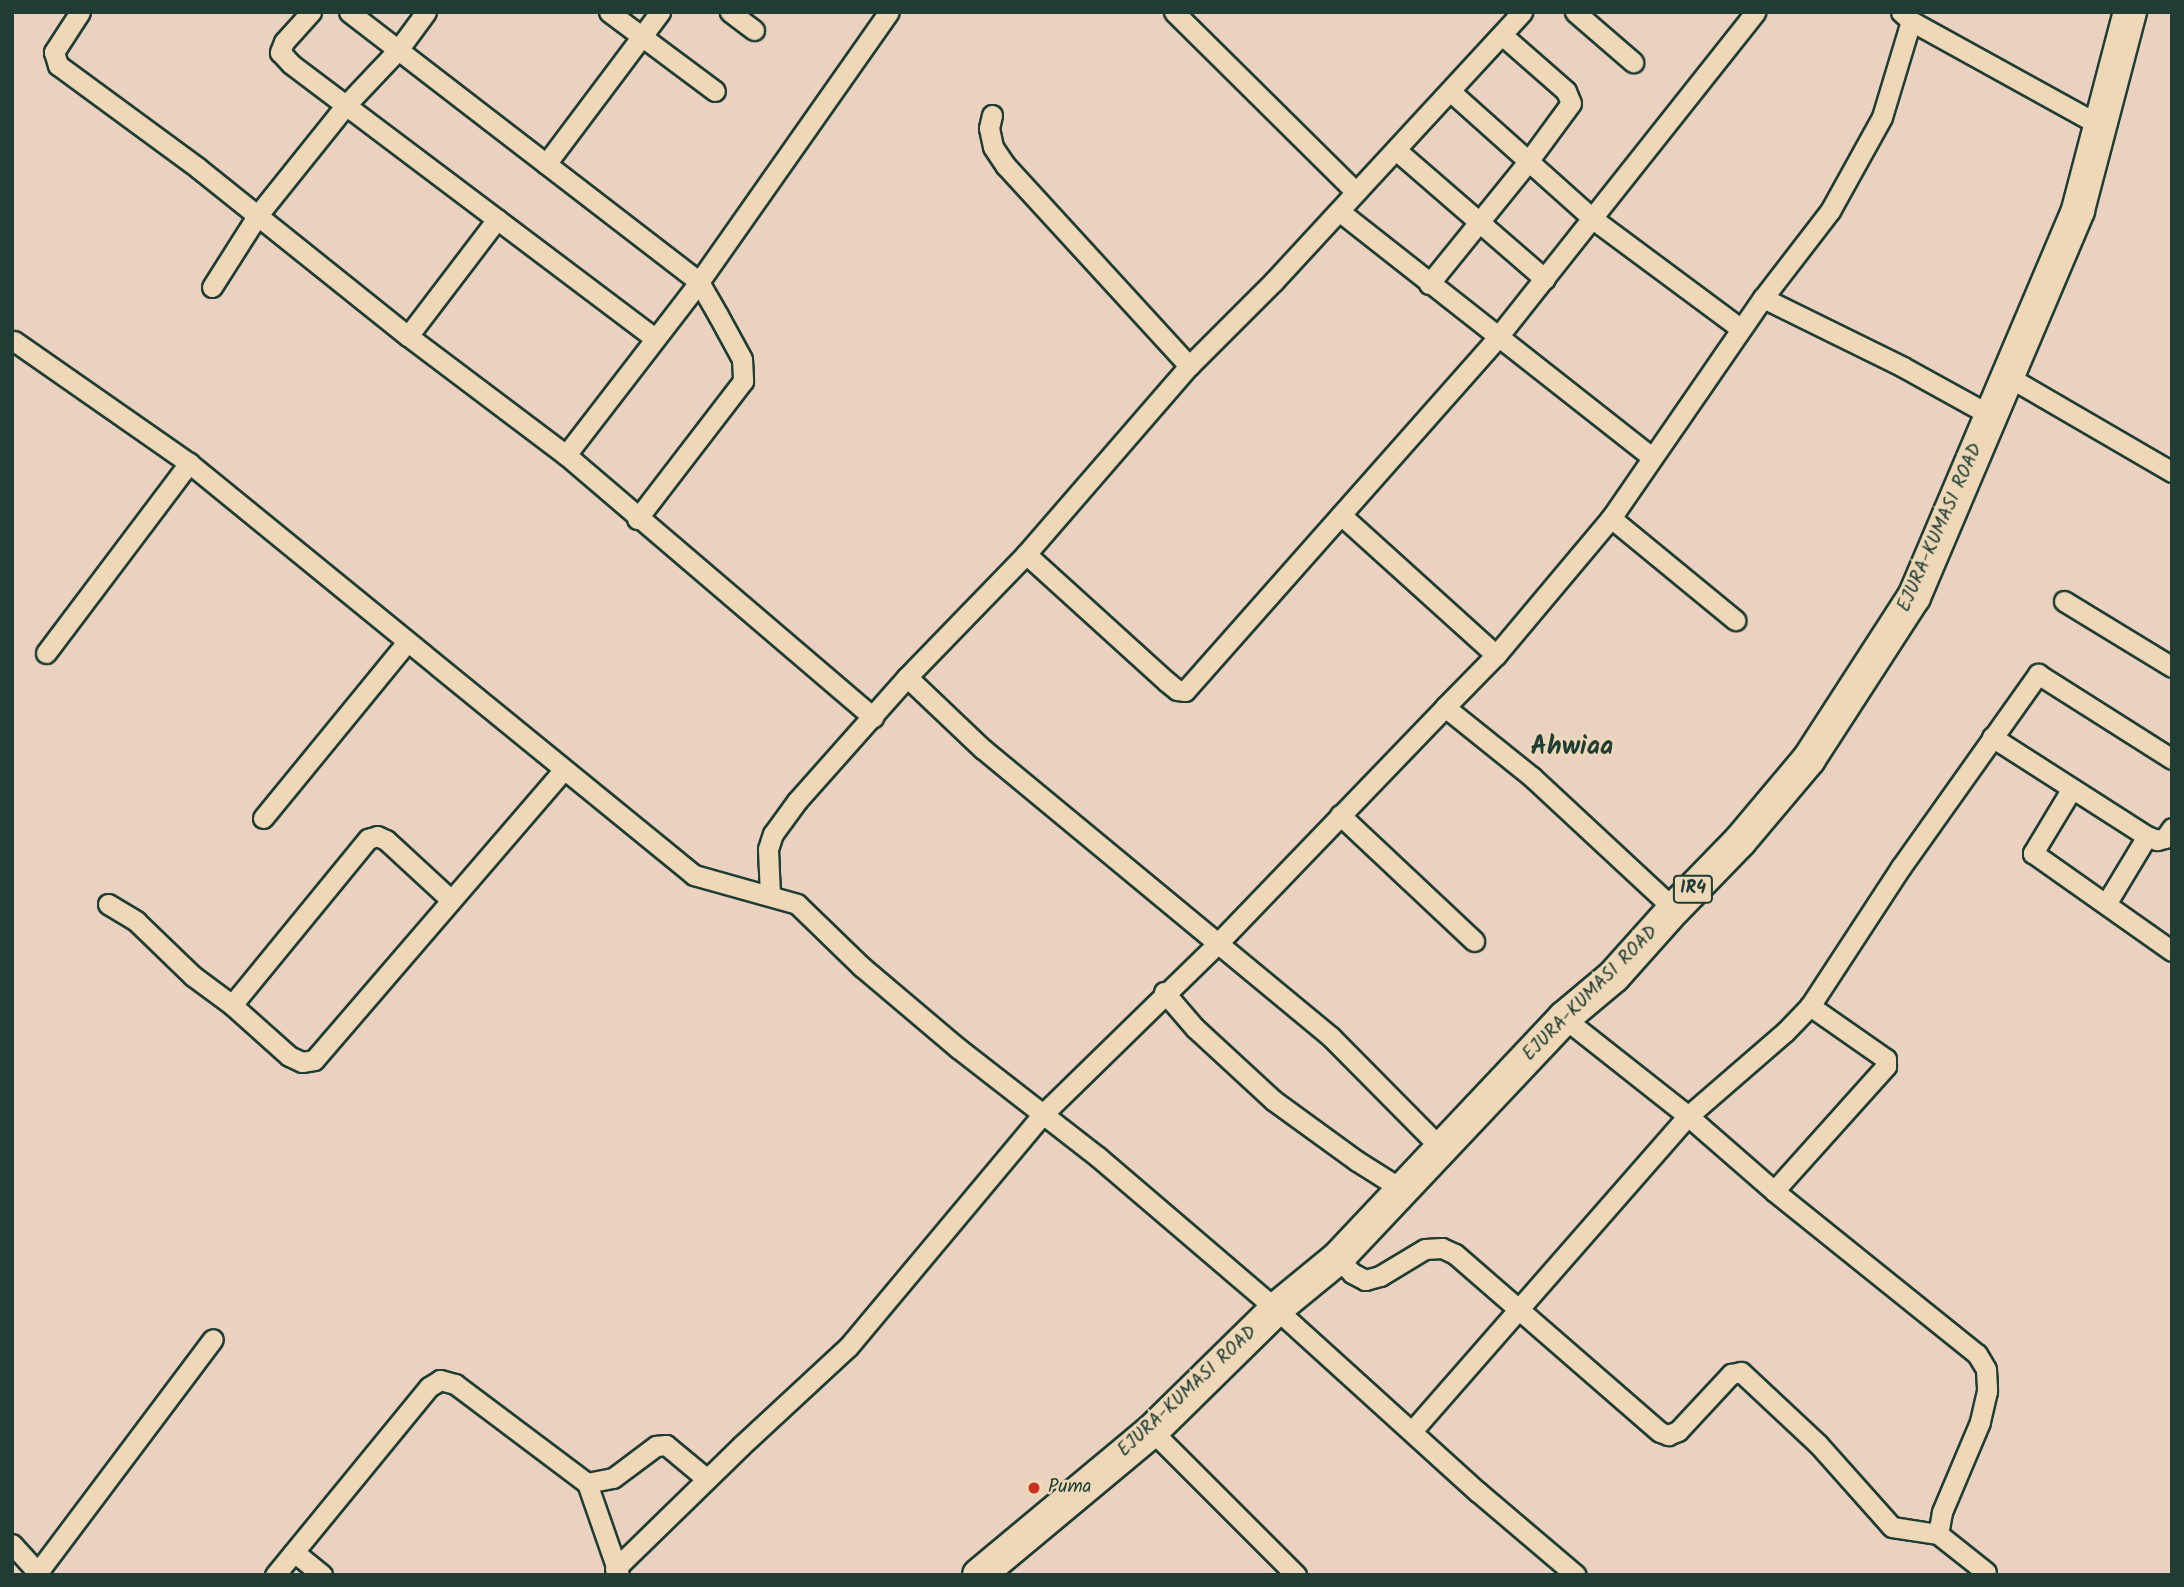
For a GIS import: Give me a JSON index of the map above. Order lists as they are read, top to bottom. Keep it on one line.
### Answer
{"streets":{"main road":["EJURA-KUMASI ROAD","IR4"]},"districts":["Ahwiaa"],"places":["Puma"]}
